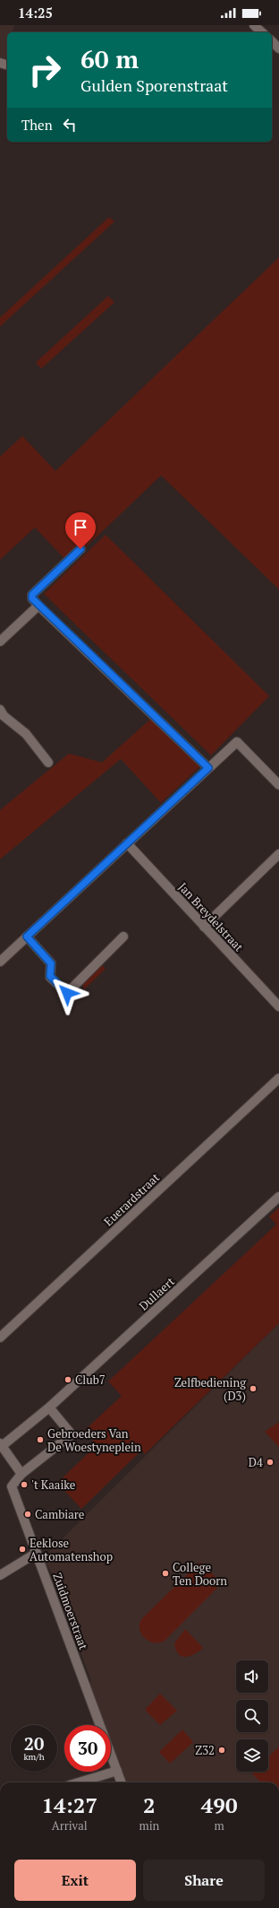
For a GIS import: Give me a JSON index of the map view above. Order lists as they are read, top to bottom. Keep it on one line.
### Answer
{"streets":{"street":["Jan Breydelstraat","Euerardstraat","Dullaert","Zuidmoerstraat"]},"places":["Club7","Zelfbediening (D3)","Gebroeders Van De Woestyneplein","D4","'t Kaaike","Cambiare","Eeklose Automatenshop","College Ten Doorn","Z32"],"page":{"status":"14:25","turn":["60 m","Gulden Sporenstraat"],"then":"Then","speed":"20 km/h","limit":"30","eta":["14:27","Arrival","2","min","490","m"],"buttons":["Exit","Share"]}}
